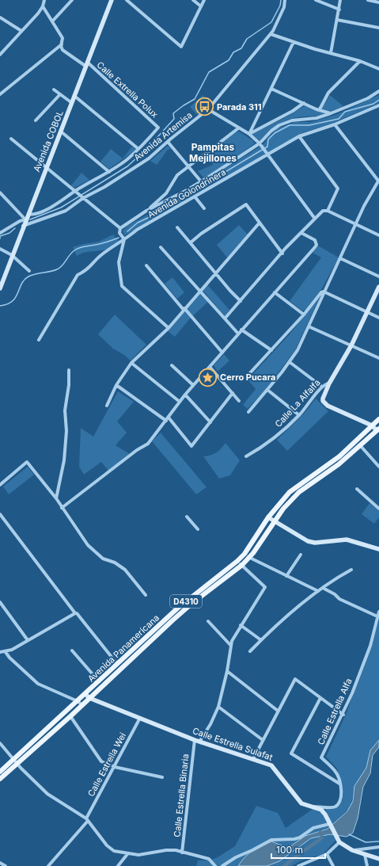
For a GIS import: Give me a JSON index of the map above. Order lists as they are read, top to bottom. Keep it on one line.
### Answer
{"streets":{"main road":["D4310","Avenida Panamericana"],"street":["Calle Extrella Polux","Avenida Artemisa","Avenida COBOL","Avenida Golondrinera","Calle La Alfalfa","Calle Estrella Alfa","Calle Estrella Sulafat","Calle Estrella Wei","Calle Estrella Binaria"]},"crossings":[["Calle Extrella Polux","Avenida Artemisa"],["Calle Extrella Polux","Avenida COBOL"],["Avenida Artemisa","Avenida COBOL"],["Calle La Alfalfa","Avenida Panamericana"],["Avenida Panamericana","Calle Estrella Sulafat"],["Avenida Panamericana","Calle Estrella Binaria"],["Calle Estrella Alfa","Calle Estrella Sulafat"],["Calle Estrella Sulafat","Calle Estrella Wei"],["Calle Estrella Sulafat","Calle Estrella Binaria"]],"districts":["Pampitas Mejillones"],"places":{"bus stop":["Parada 311"],"place":["Cerro Pucara"]},"scale_bar":"100 m"}
